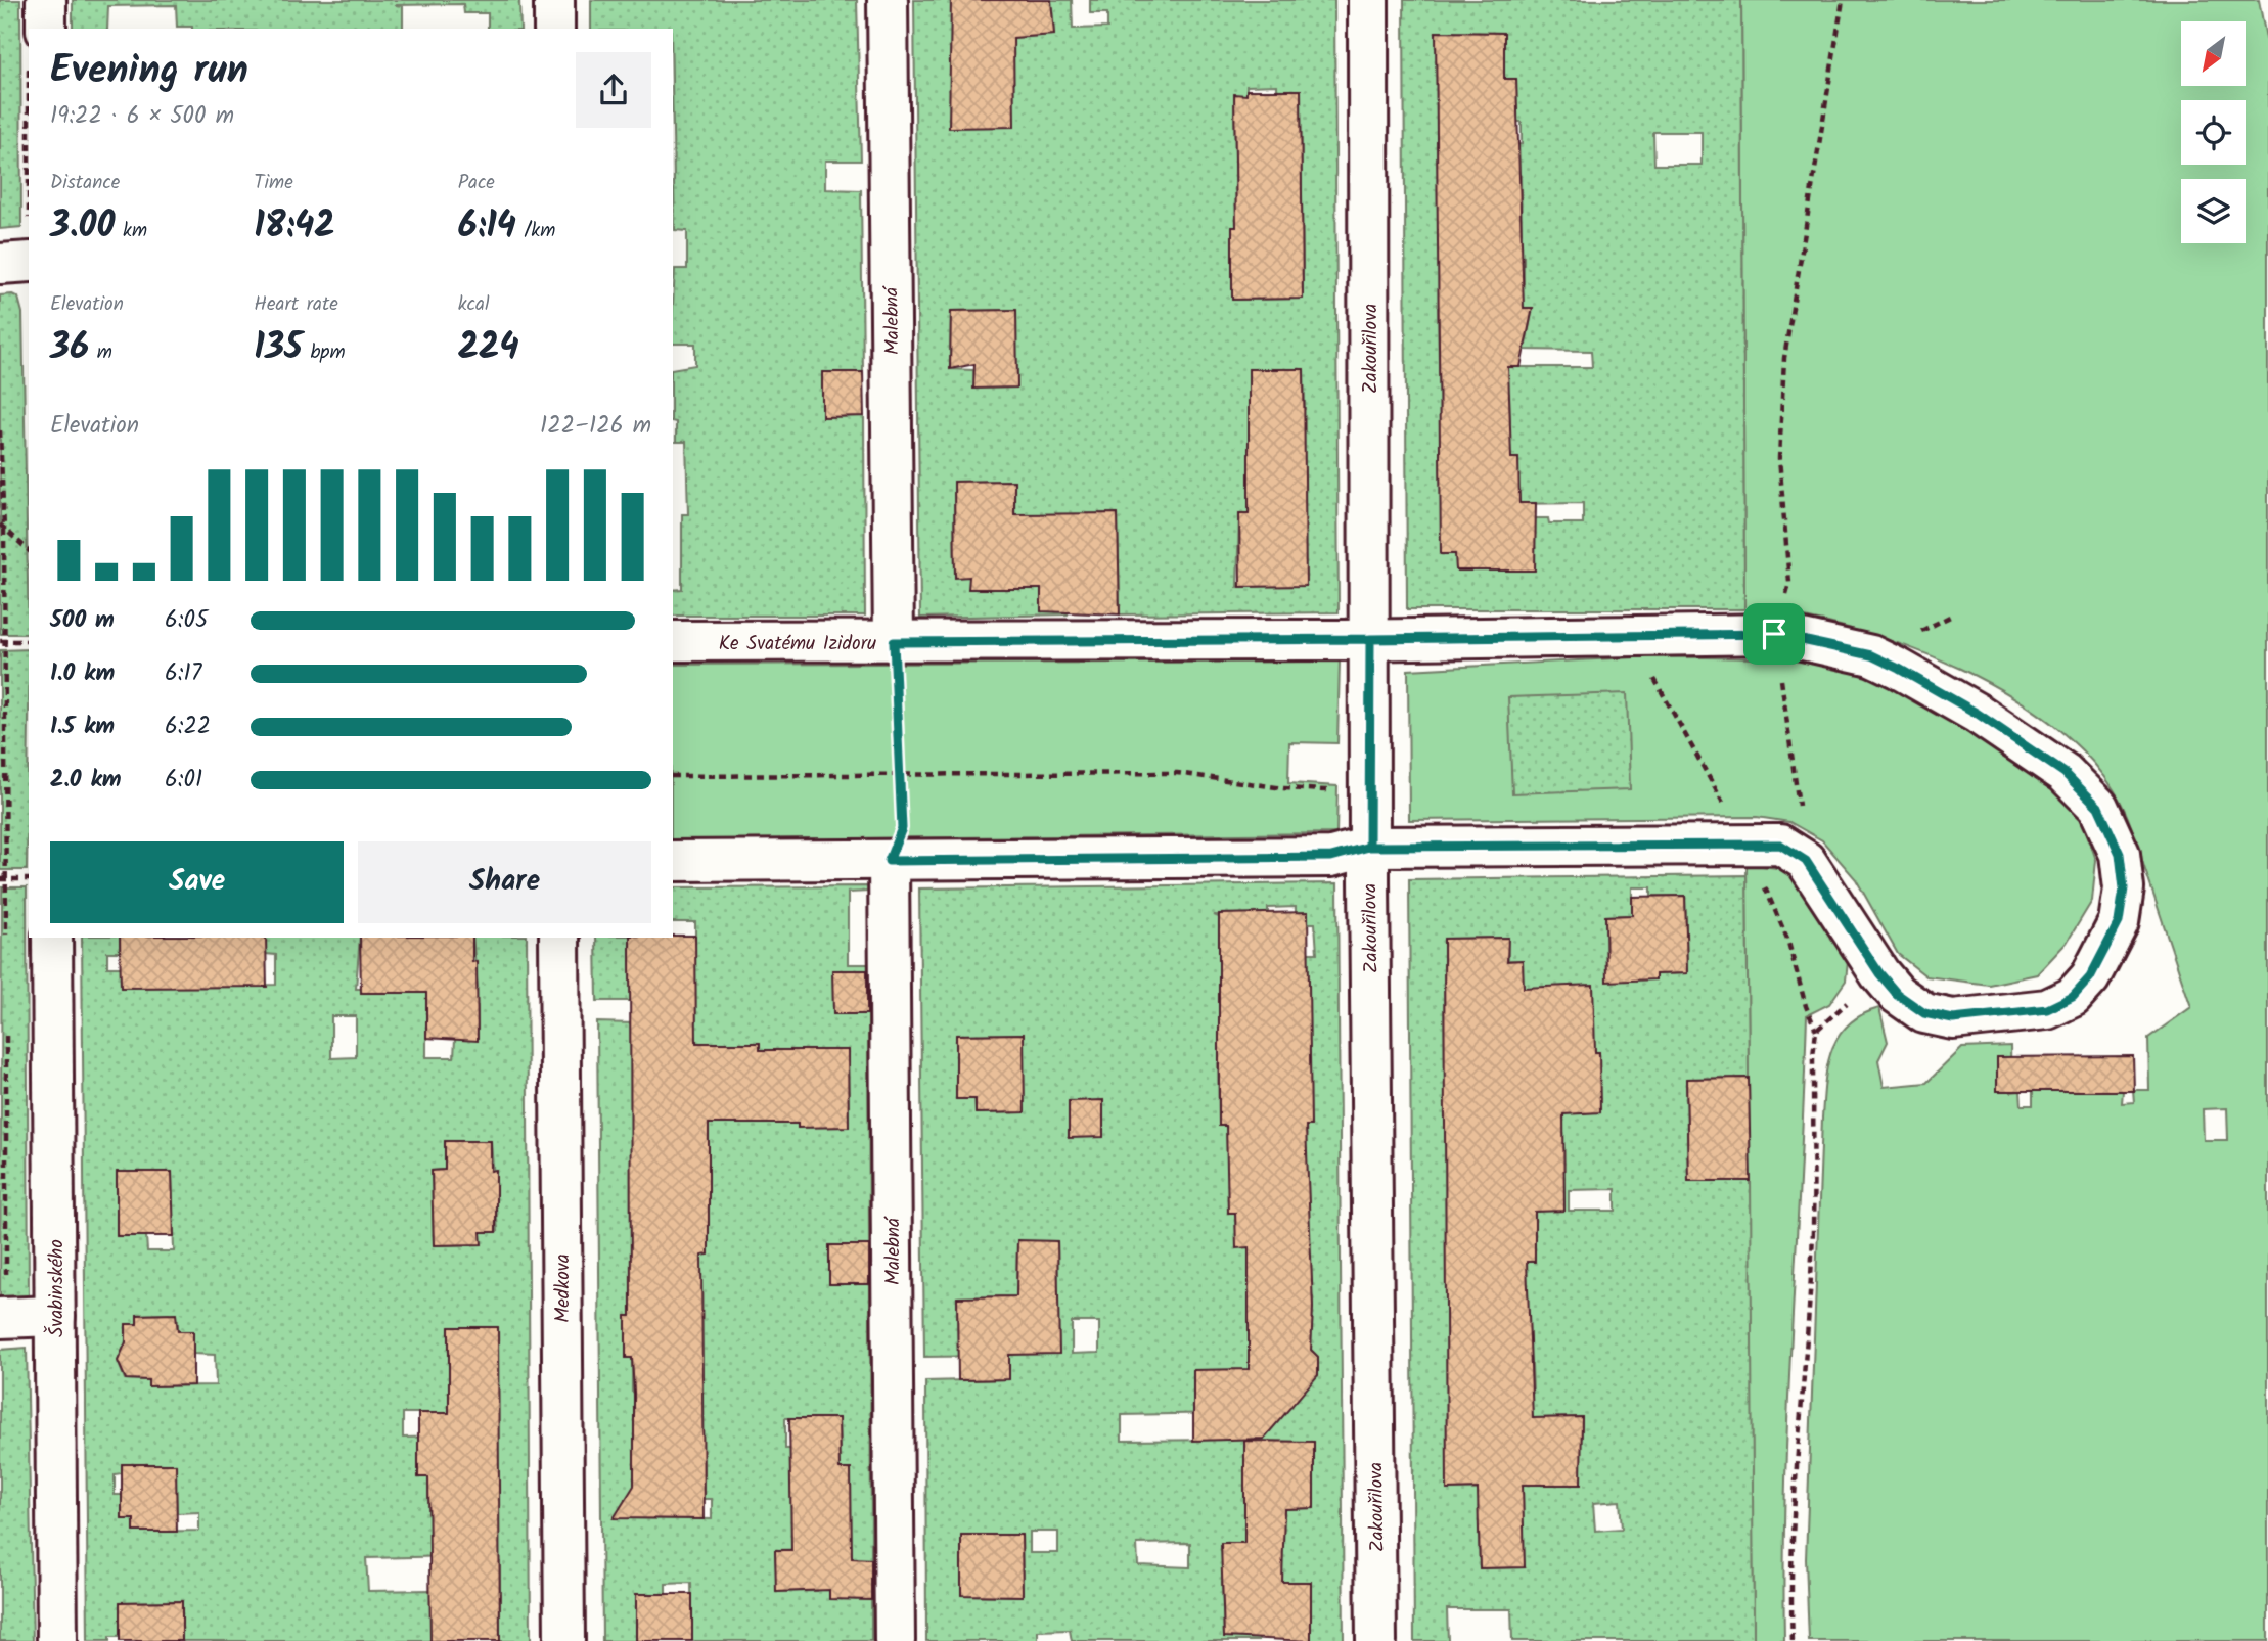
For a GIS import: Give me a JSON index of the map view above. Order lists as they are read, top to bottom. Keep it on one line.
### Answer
{"streets":{"street":["Malebná","Zakouřilova","Ke Svatému Izidoru","Švabinského","Medkova"]},"crossings":[["Malebná","Ke Svatému Izidoru"],["Zakouřilova","Ke Svatému Izidoru"]],"north":"bottom left","page":{"heading":["Evening run","19:22 · 6 × 500 m"],"stats":[["Distance","3.00 km"],["Time","18:42"],["Pace","6:14 /km"],["Elevation","36 m"],["Heart rate","135 bpm"],["kcal","224"]],"chart":["Elevation","122–126 m"],"list":[{"name":"500 m","note":"6:05"},{"name":"1.0 km","note":"6:17"},{"name":"1.5 km","note":"6:22"},{"name":"2.0 km","note":"6:01"}],"buttons":["Save","Share"]}}
